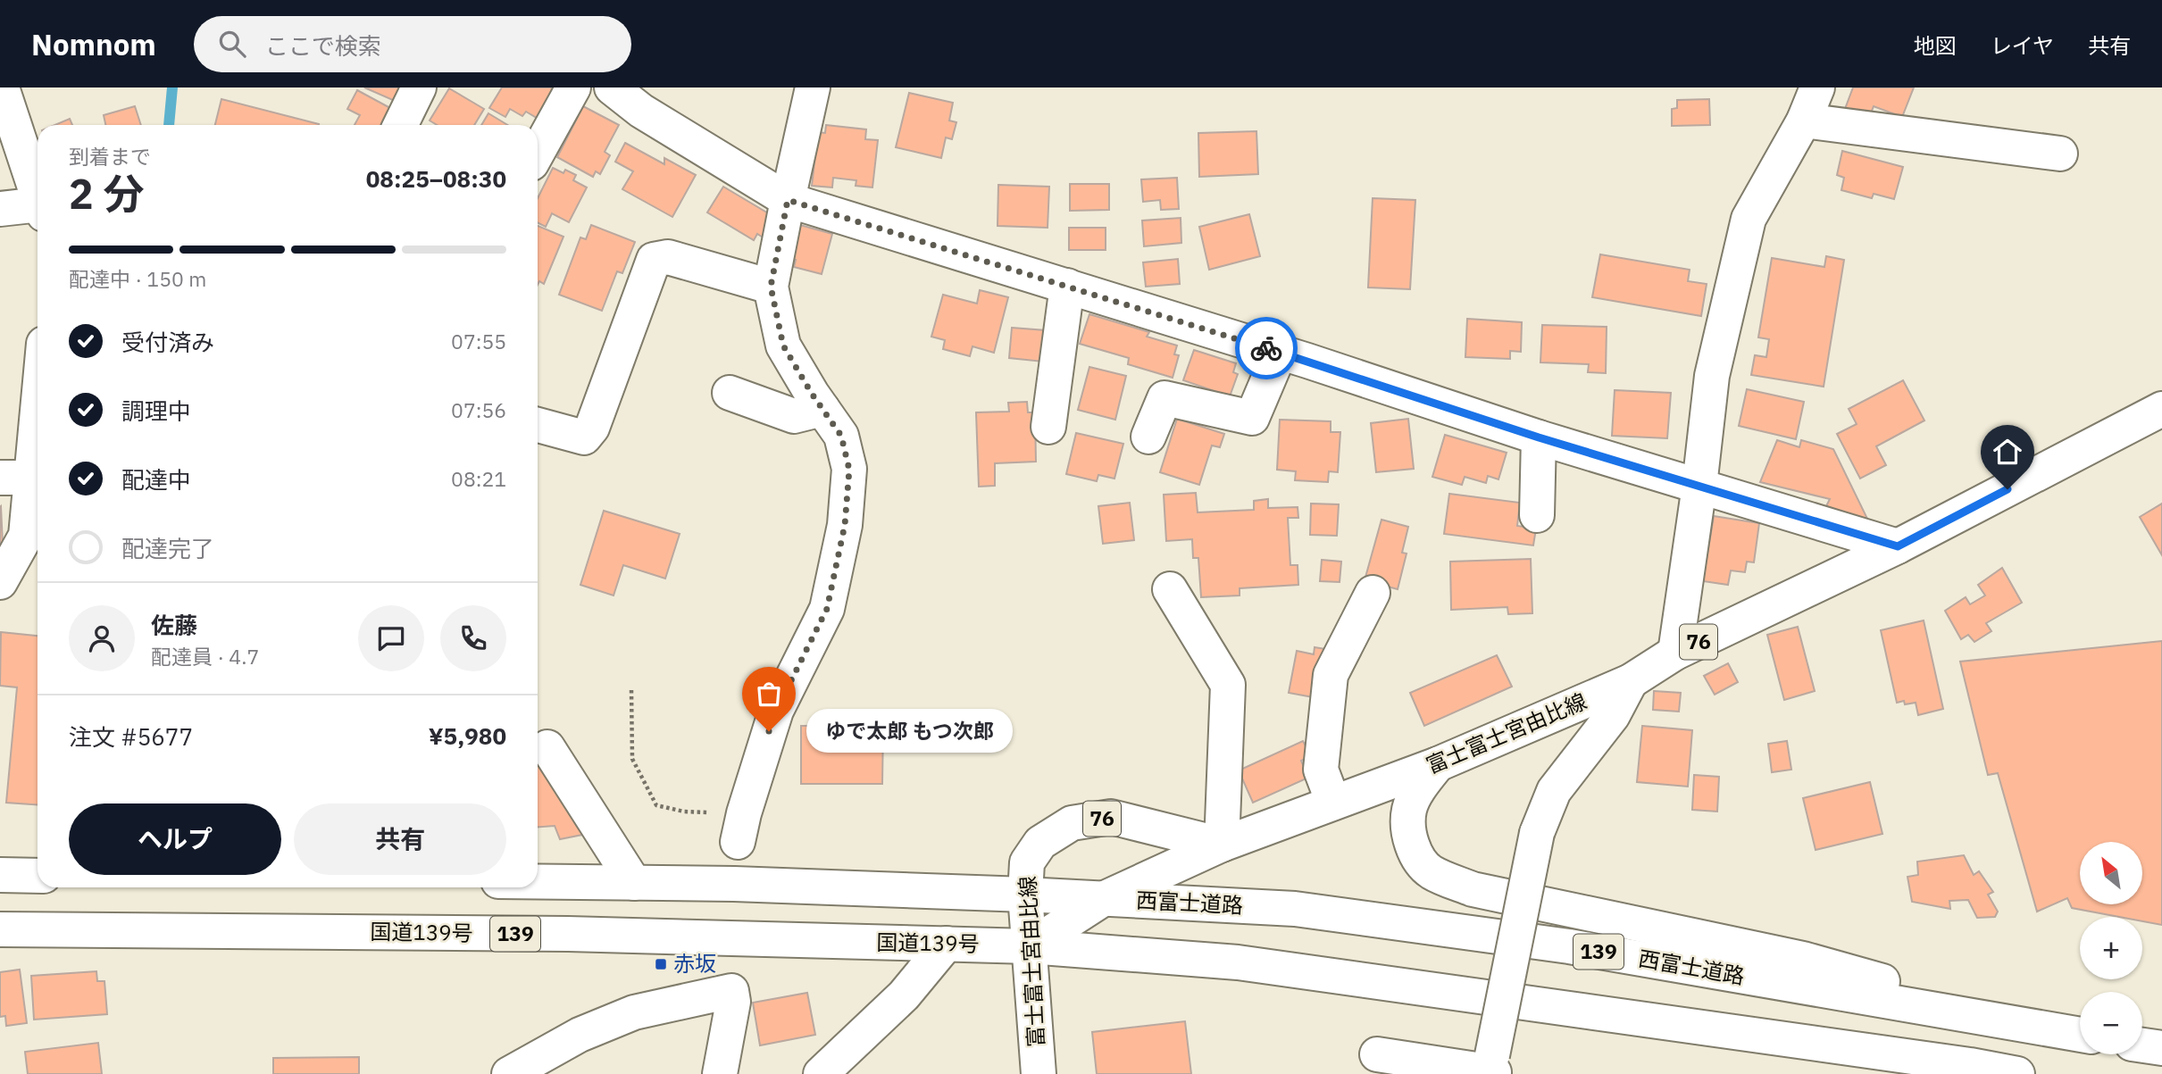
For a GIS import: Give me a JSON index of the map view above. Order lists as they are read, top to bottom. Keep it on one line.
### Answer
{"streets":{"main road":["76","富士富士宮由比線","西富士道路","国道139号","139"]},"crossings":[["富士富士宮由比線","国道139号"],["富士富士宮由比線","139"],["西富士道路","139"],["国道139号","139"]],"places":{"other":["ゆで太郎 もつ次郎"],"transit":["赤坂"]},"north":"top left","page":{"header":"Nomnom","search":"ここで検索","nav":["地図","レイヤ","共有"],"heading":["2 分","到着まで","08:25–08:30"],"panel":["佐藤","配達員 · 4.7","注文 #5677","¥5,980"],"bar":"配達中 · 150 m","list":[["受付済み","07:55"],["調理中","07:56"],["配達中","08:21"],"配達完了"],"bubble":"ゆで太郎 もつ次郎","buttons":["ヘルプ","共有"],"map_buttons":["+","−"]}}
